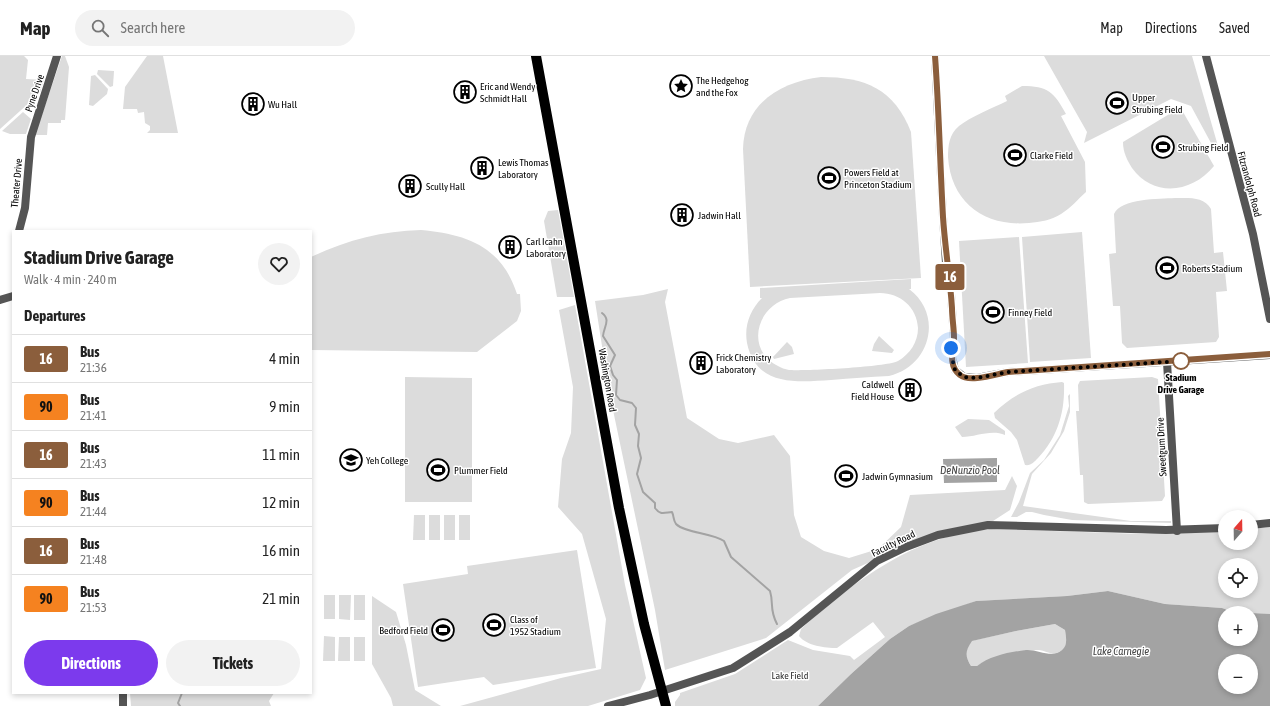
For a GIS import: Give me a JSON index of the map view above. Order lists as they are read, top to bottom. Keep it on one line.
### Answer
{"streets":{"main road":["Washington Road"],"street":["Pyne Drive","Theater Drive","Fitzrandolph Road","Sweetgum Drive","Faculty Road"]},"crossings":[["Pyne Drive","Theater Drive"],["Washington Road","Faculty Road"],["Sweetgum Drive","Faculty Road"]],"water":["DeNunzio Pool","Lake Carnegie"],"parks":["Lake Field"],"places":{"place":["The Hedgehog and the Fox"],"building":["Eric and Wendy Schmidt Hall","Wu Hall","Lewis Thomas Laboratory","Scully Hall","Jadwin Hall","Carl Icahn Laboratory","Frick Chemistry Laboratory","Caldwell Field House"],"sports":["Upper Strubing Field","Strubing Field","Clarke Field","Powers Field at Princeton Stadium","Roberts Stadium","Finney Field","Plummer Field","Jadwin Gymnasium","Class of 1952 Stadium","Bedford Field"],"other":["Stadium Drive Garage"],"school or university":["Yeh College"]},"lines":["bus line 16"],"north":"top","page":{"header":"Map","search":"Search here","nav":["Map","Directions","Saved"],"on_map":"16","heading":[["Stadium Drive Garage","Walk · 4 min · 240 m"],"Departures"],"list":[{"mark":"16","name":"Bus","note":"21:36","value":"4 min"},{"mark":"90","name":"Bus","note":"21:41","value":"9 min"},{"mark":"16","name":"Bus","note":"21:43","value":"11 min"},{"mark":"90","name":"Bus","note":"21:44","value":"12 min"},{"mark":"16","name":"Bus","note":"21:48","value":"16 min"},{"mark":"90","name":"Bus","note":"21:53","value":"21 min"}],"map_buttons":["+","−"],"buttons":["Directions","Tickets"]}}
